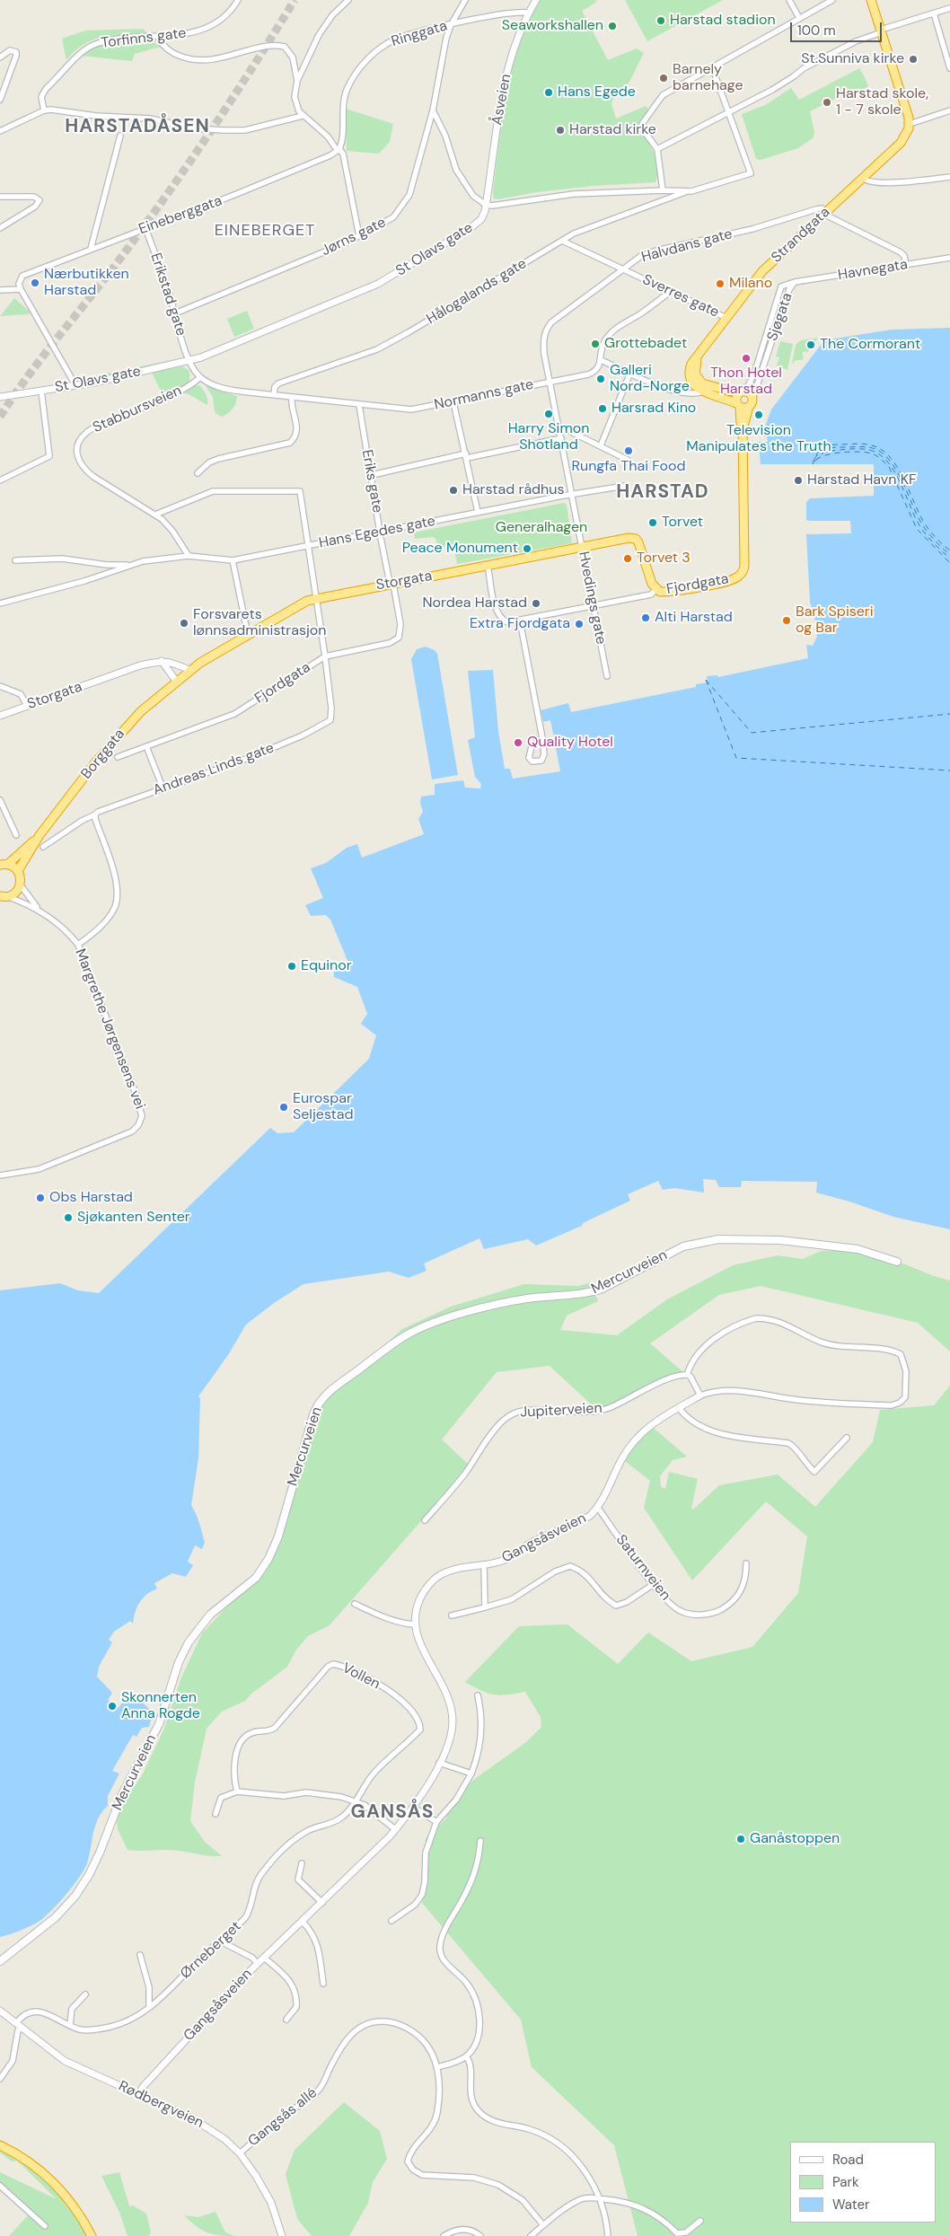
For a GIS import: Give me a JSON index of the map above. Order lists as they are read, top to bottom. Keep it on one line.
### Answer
{"streets":{"highway":["Strandgata","Sjøgata","Storgata","Fjordgata","Borggata"],"main road":["Mercurveien"],"street":["Ringgata","Torfinns gate","Åsveien","Eineberggata","Jørns gate","Halvdans gate","St Olavs gate","Havnegata","Hålogalands gate","Erikstad gate","Sverres gate","Normanns gate","Stabbursveien","Eriks gate","Hans Egedes gate","Hvedings gate","Andreas Linds gate","Margrethe Jørgensens vei","Jupiterveien","Gangsåsveien","Saturnveien","Vollen","Ørneberget","Rødbergveien","Gangsås allé"]},"crossings":[["Ringgata","Åsveien"],["Ringgata","Eineberggata"],["Ringgata","Jørns gate"],["Åsveien","St Olavs gate"],["Eineberggata","Erikstad gate"],["Strandgata","Halvdans gate"],["Strandgata","Sverres gate"],["Jørns gate","Erikstad gate"],["Halvdans gate","Sverres gate"],["Halvdans gate","Hvedings gate"],["St Olavs gate","Erikstad gate"],["Havnegata","Sjøgata"],["Hålogalands gate","Sverres gate"],["Hålogalands gate","Normanns gate"],["Sjøgata","Fjordgata"],["Normanns gate","Stabbursveien"],["Normanns gate","Eriks gate"],["Normanns gate","Hvedings gate"],["Eriks gate","Hans Egedes gate"],["Eriks gate","Storgata"],["Eriks gate","Fjordgata"],["Hans Egedes gate","Hvedings gate"],["Storgata","Fjordgata"],["Storgata","Hvedings gate"],["Storgata","Borggata"],["Fjordgata","Hvedings gate"],["Fjordgata","Andreas Linds gate"],["Jupiterveien","Gangsåsveien"],["Gangsåsveien","Saturnveien"],["Gangsåsveien","Rødbergveien"],["Vollen","Ørneberget"],["Ørneberget","Rødbergveien"],["Rødbergveien","Gangsås allé"]],"districts":["HARSTADÅSEN","EINEBERGET","HARSTAD","GANSÅS"],"parks":["Generalhagen"],"places":["Harstad stadion","Seaworkshallen","St.Sunniva kirke","Barnely barnehage","Hans Egede","Harstad skole, 1 - 7 skole","Harstad kirke","Nærbutikken Harstad","Milano","Grottebadet","The Cormorant","Thon Hotel Harstad","Galleri Nord-Norge","Harsrad Kino","Harry Simon Shotland","Television Manipulates the Truth","Rungfa Thai Food","Harstad Havn KF","Harstad rådhus","Torvet","Peace Monument","Torvet 3","Nordea Harstad","Alti Harstad","Bark Spiseri og Bar","Forsvarets lønnsadministrasjon","Extra Fjordgata","Quality Hotel","Equinor","Eurospar Seljestad","Obs Harstad","Sjøkanten Senter","Skonnerten Anna Rogde","Ganåstoppen"],"legend":["Road","Park","Water"],"scale_bar":"100 m"}
